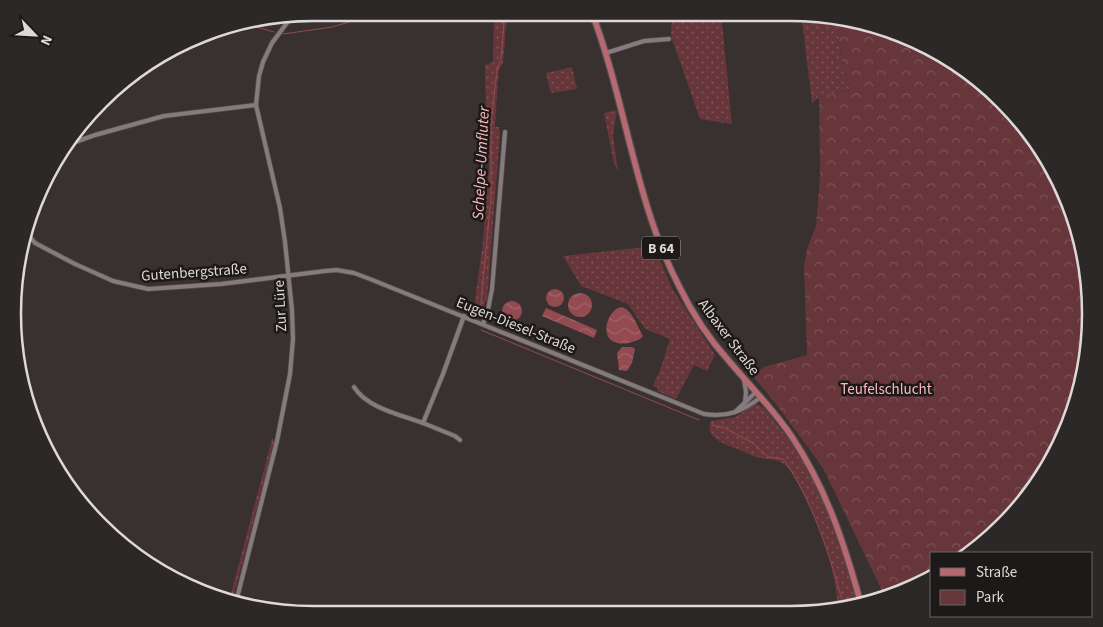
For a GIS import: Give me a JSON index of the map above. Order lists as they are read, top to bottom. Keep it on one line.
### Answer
{"streets":{"main road":["B 64","Albaxer Straße"],"street":["Gutenbergstraße","Zur Lüre","Eugen-Diesel-Straße"]},"crossings":[["Gutenbergstraße","Zur Lüre"],["Gutenbergstraße","Eugen-Diesel-Straße"],["Zur Lüre","Eugen-Diesel-Straße"]],"water":["Schelpe-Umfluter"],"parks":["Teufelschlucht"],"legend":["Straße","Park"],"north":"bottom right"}
